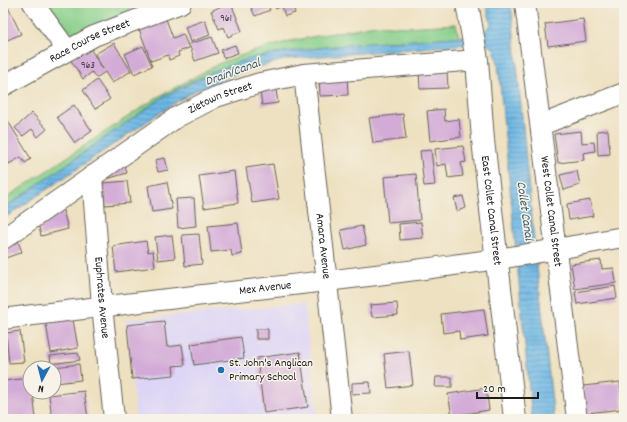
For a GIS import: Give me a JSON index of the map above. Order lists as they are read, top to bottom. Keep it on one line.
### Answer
{"streets":{"street":["Race Course Street","Zietown Street","East Collet Canal Street","West Collet Canal Street","Amara Avenue","Mex Avenue","Euphrates Avenue"]},"crossings":[["Zietown Street","East Collet Canal Street"],["Zietown Street","Amara Avenue"],["Zietown Street","Euphrates Avenue"],["East Collet Canal Street","West Collet Canal Street"],["East Collet Canal Street","Mex Avenue"],["West Collet Canal Street","Mex Avenue"],["Amara Avenue","Mex Avenue"],["Mex Avenue","Euphrates Avenue"]],"water":["Drain/Canal","Collet Canal"],"places":["St. John's Anglican Primary School"],"house_numbers":["961","963"],"scale_bar":"20 m","north":"bottom"}
